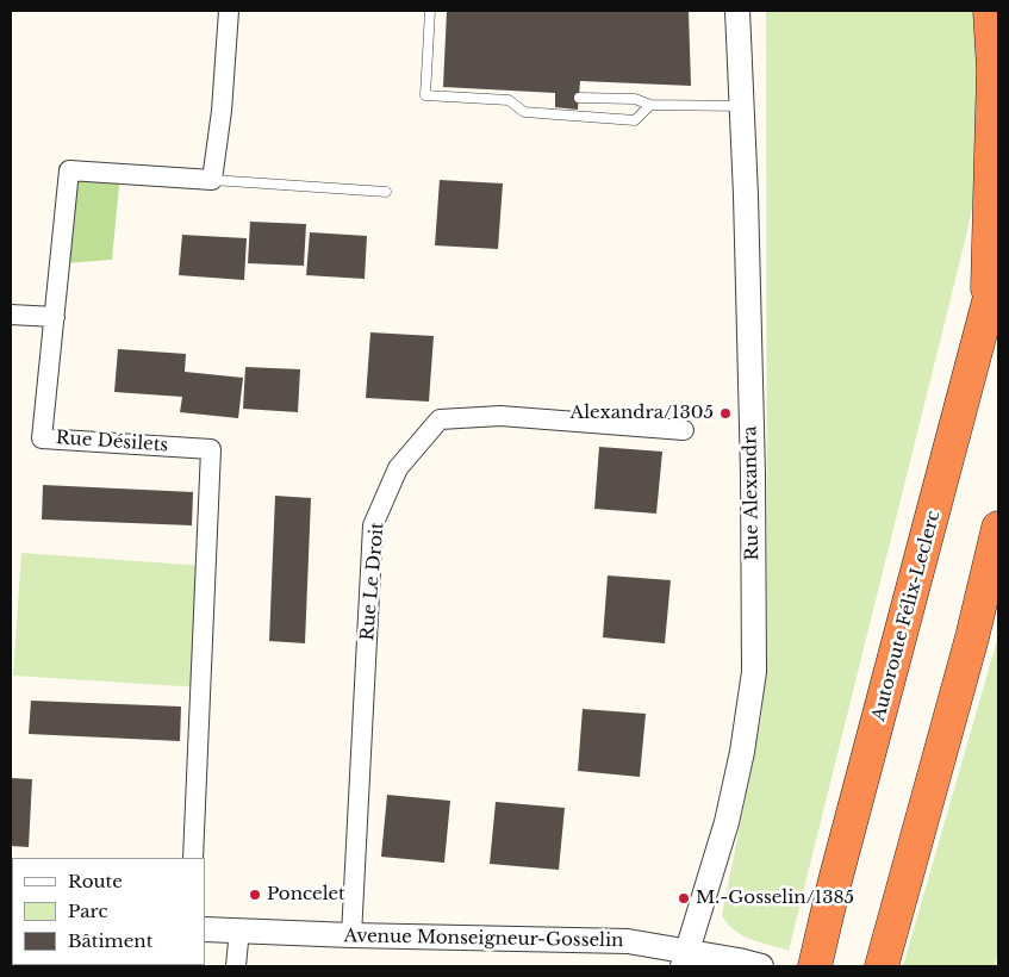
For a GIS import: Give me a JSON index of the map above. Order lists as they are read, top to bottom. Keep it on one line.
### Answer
{"streets":{"highway":["Autoroute Félix-Leclerc"],"street":["Rue Désilets","Rue Alexandra","Rue Le Droit","Avenue Monseigneur-Gosselin"]},"crossings":[["Rue Alexandra","Avenue Monseigneur-Gosselin"],["Rue Le Droit","Avenue Monseigneur-Gosselin"]],"places":["Alexandra/1305","Poncelet","M.-Gosselin/1385"],"legend":["Route","Parc","Bâtiment"]}
